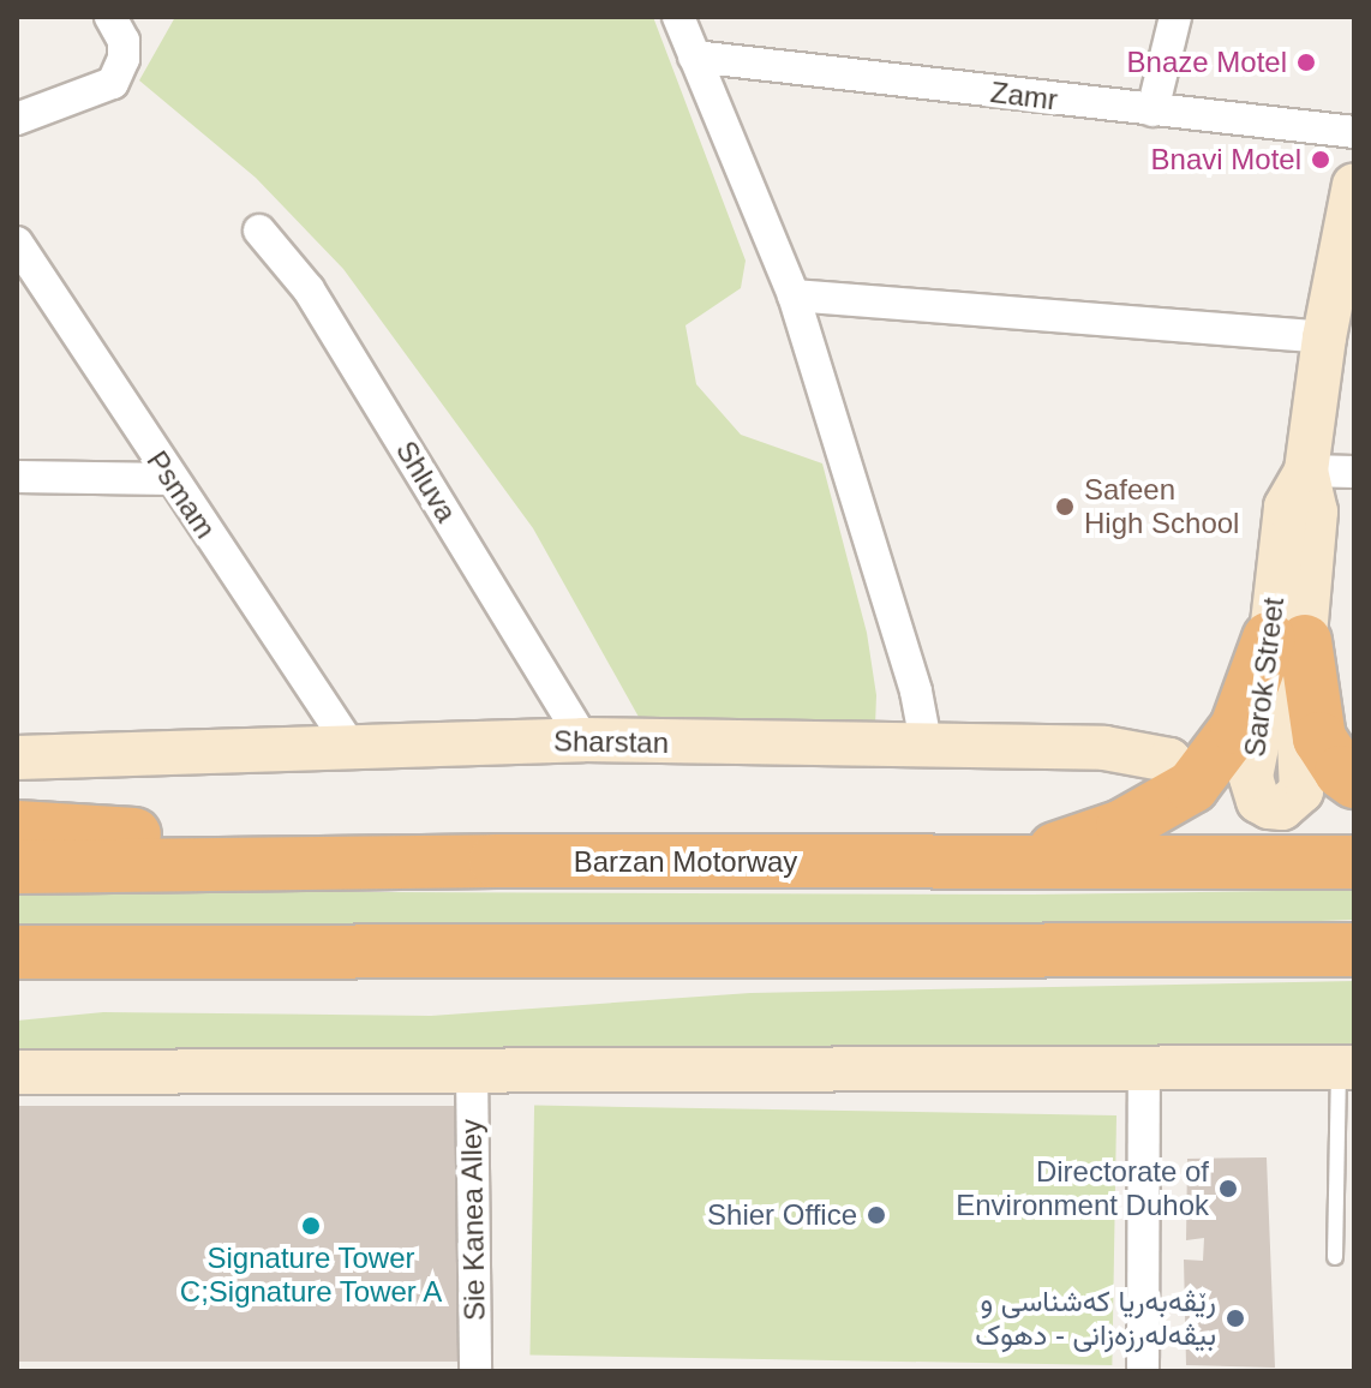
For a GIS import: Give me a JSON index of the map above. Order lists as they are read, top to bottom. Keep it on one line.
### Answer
{"streets":{"highway":["Barzan Motorway"],"main road":["Sarok Street","Sharstan"],"street":["Zamr","Shluva","Psmam","Sie Kanea Alley"]},"crossings":[["Shluva","Sharstan"],["Psmam","Sharstan"]],"places":["Bnaze Motel","Bnavi Motel","Safeen High School","Directorate of Environment Duhok","Shier Office","Signature Tower C;Signature Tower A","رێڤەبەریا کەشناسی و بیڤەلەرزەزانی - دهوک"]}
